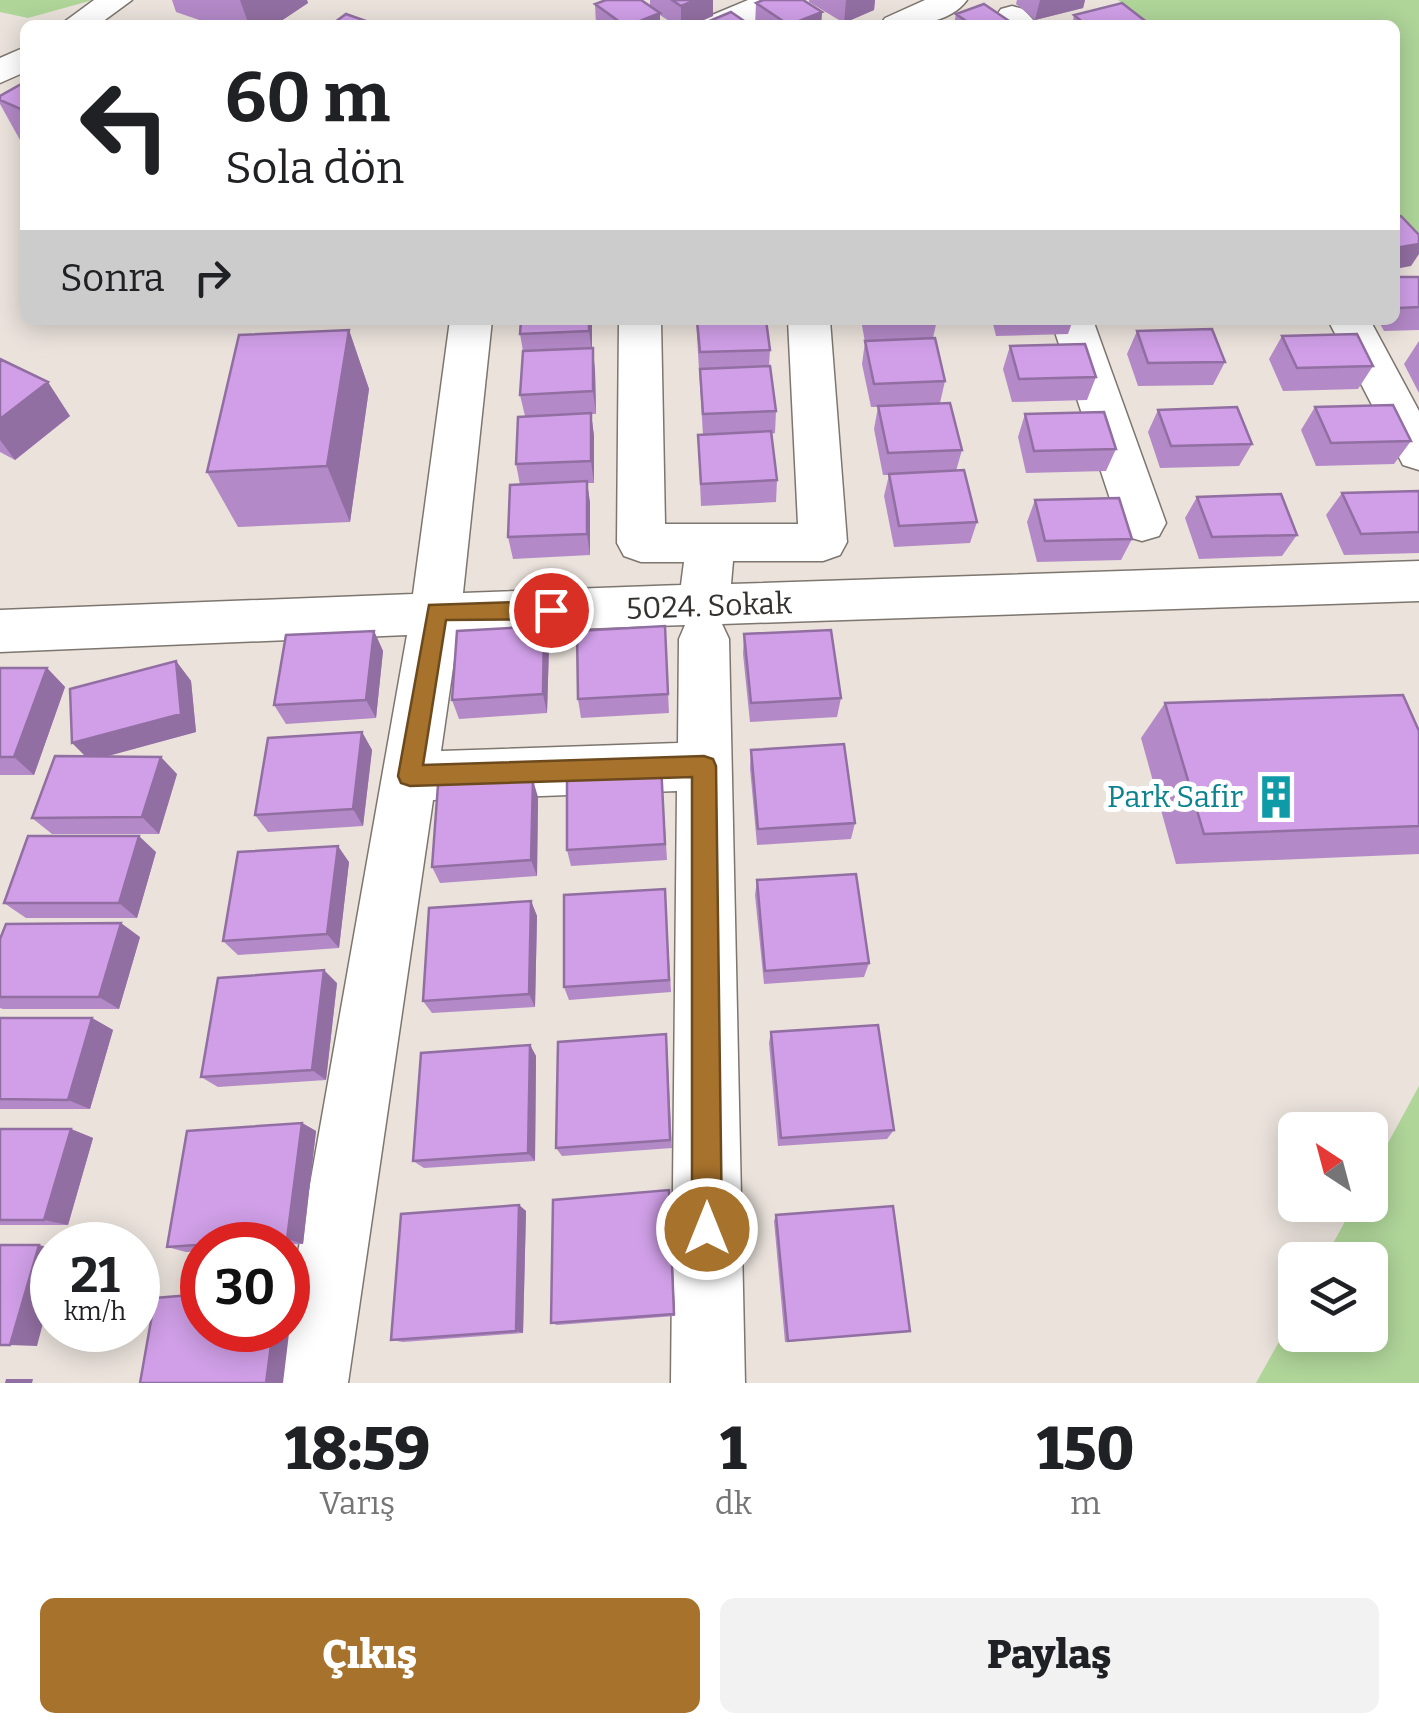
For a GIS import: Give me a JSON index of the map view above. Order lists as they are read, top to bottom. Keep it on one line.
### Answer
{"streets":{"street":["5024. Sokak"]},"places":{"building":["Park Safir"]},"north":"top left","page":{"turn":["60 m","Sola dön"],"then":"Sonra","speed":"21 km/h","limit":"30","eta":["18:59","Varış","1","dk","150","m"],"buttons":["Çıkış","Paylaş"]}}
